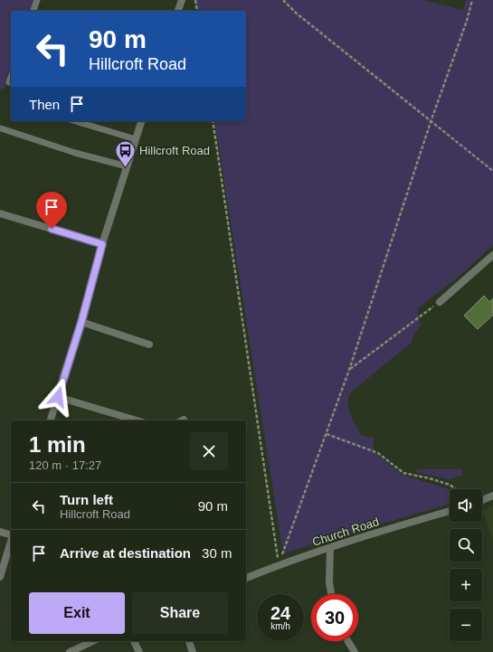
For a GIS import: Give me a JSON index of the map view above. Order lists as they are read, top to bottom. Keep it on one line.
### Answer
{"streets":{"street":["Church Road"]},"places":{"bus stop":["Hillcroft Road"]},"page":{"turn":["90 m","Hillcroft Road"],"then":"Then","heading":["1 min","120 m · 17:27"],"list":[{"name":"Turn left","note":"Hillcroft Road","value":"90 m"},{"name":"Arrive at destination","value":"30 m"}],"map_buttons":["+","−"],"buttons":["Exit","Share"],"speed":"24 km/h","limit":"30"}}
